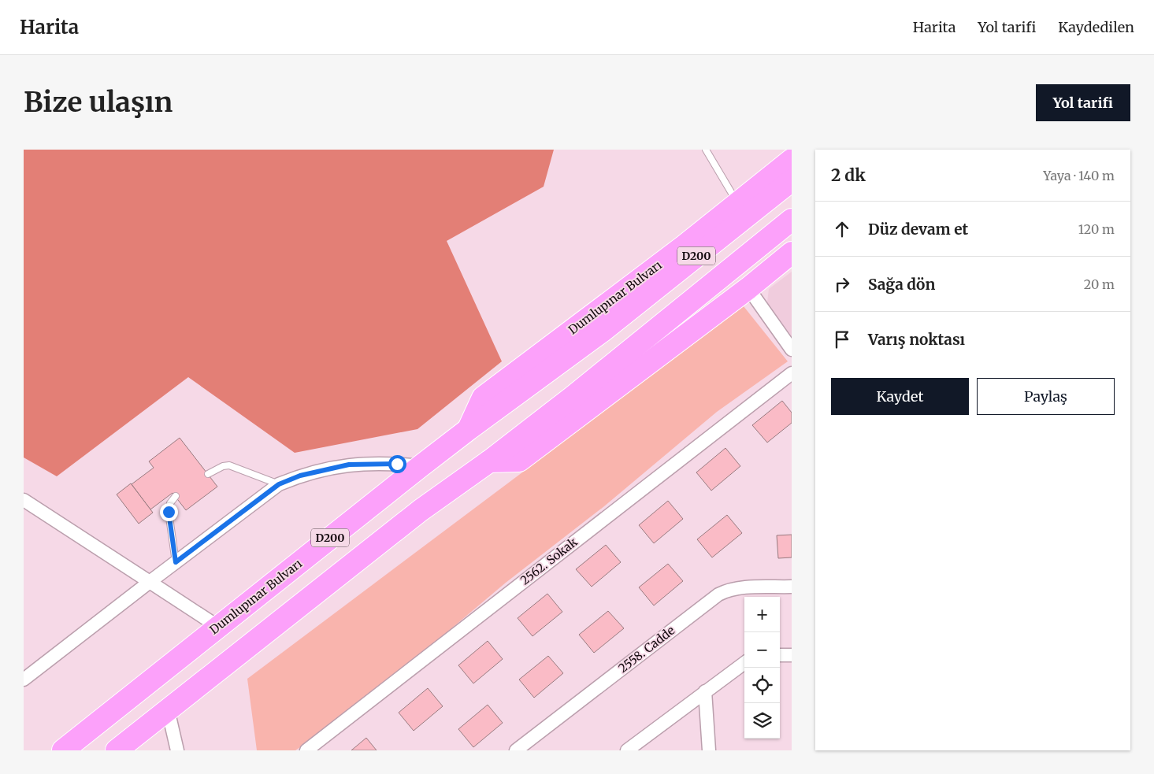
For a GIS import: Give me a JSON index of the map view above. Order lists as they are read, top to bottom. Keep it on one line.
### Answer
{"streets":{"highway":["D200","Dumlupınar Bulvarı"],"street":["2562. Sokak","2558. Cadde"]},"page":{"header":"Harita","nav":["Harita","Yol tarifi","Kaydedilen"],"buttons":["Yol tarifi",["Kaydet","Paylaş"]],"title":"Bize ulaşın","heading":["2 dk","Yaya · 140 m"],"list":[["Düz devam et","120 m"],["Sağa dön","20 m"],"Varış noktası"],"map_buttons":["+","−"]}}
